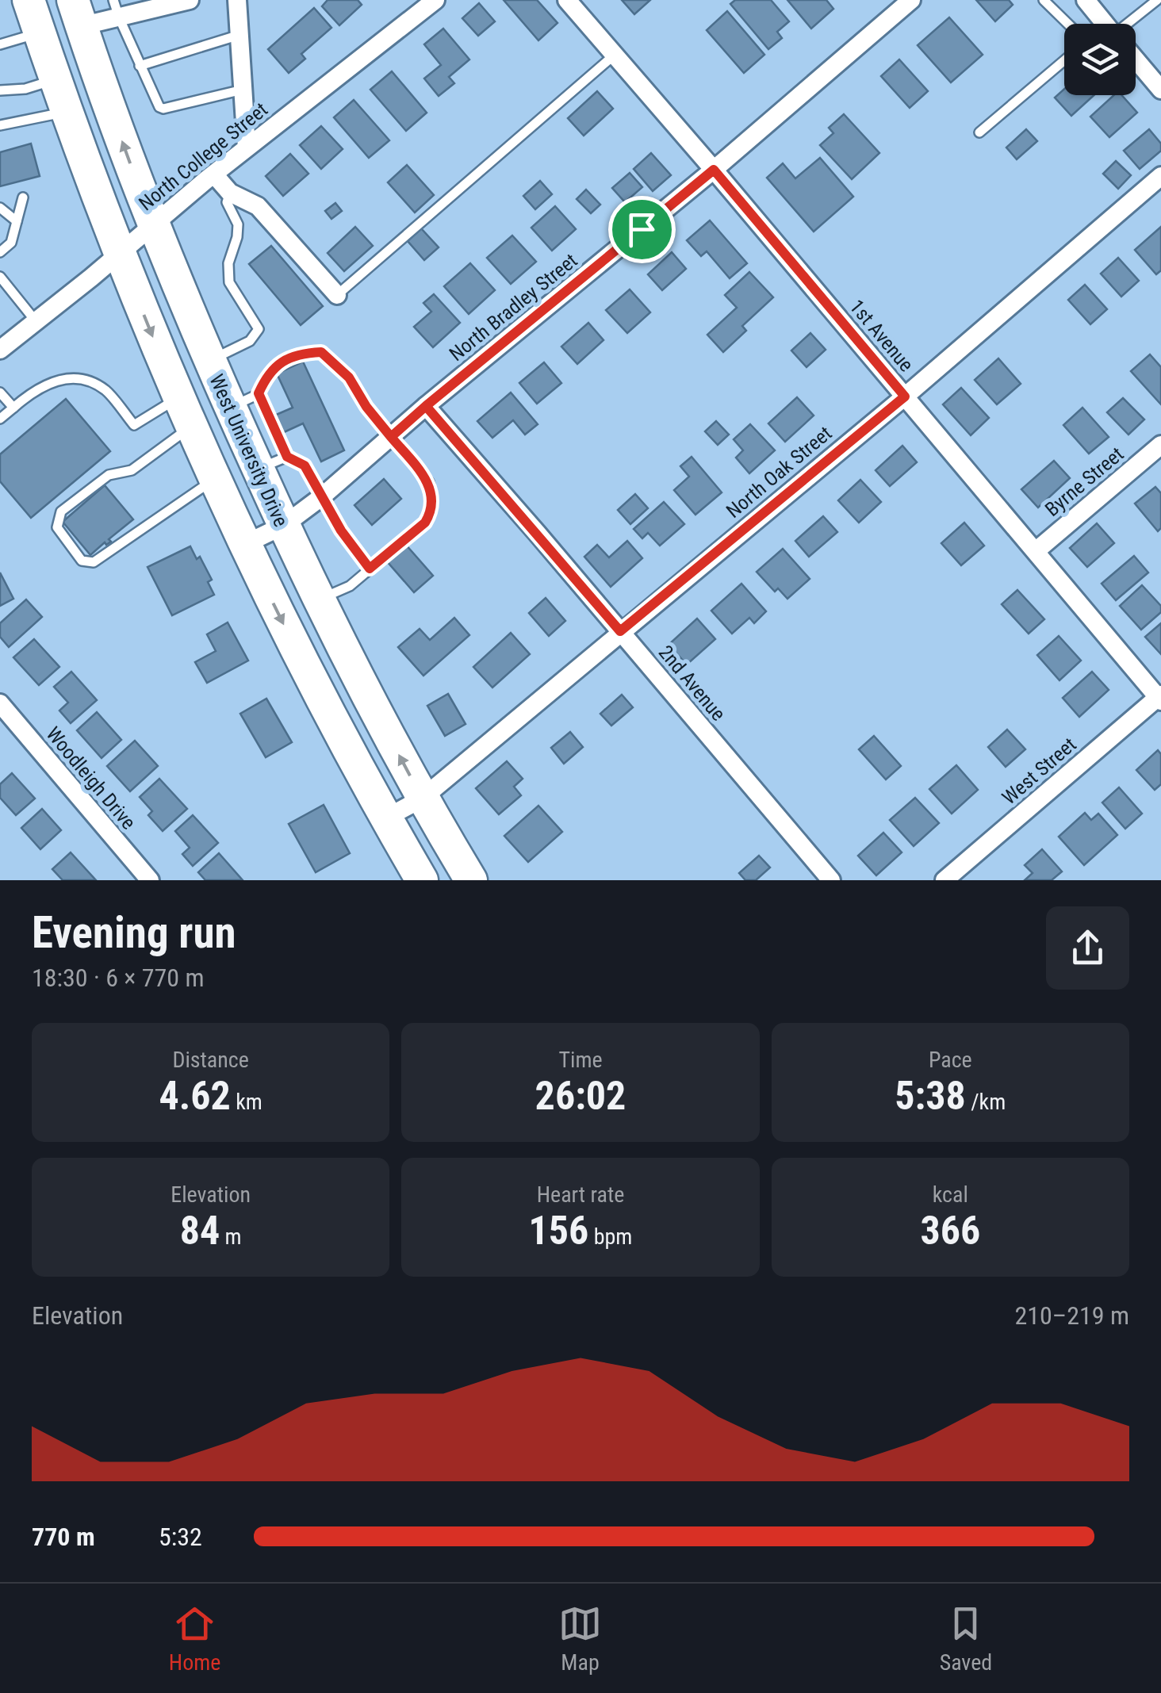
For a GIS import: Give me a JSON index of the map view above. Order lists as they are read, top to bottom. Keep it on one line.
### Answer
{"streets":{"highway":["West University Drive"],"street":["North College Street","North Bradley Street","1st Avenue","North Oak Street","Byrne Street","2nd Avenue","West Street","Woodleigh Drive"]},"crossings":[["North College Street","West University Drive"],["North Bradley Street","1st Avenue"],["North Bradley Street","West University Drive"],["North Bradley Street","2nd Avenue"],["1st Avenue","North Oak Street"],["1st Avenue","Byrne Street"],["1st Avenue","West Street"],["West University Drive","North Oak Street"],["North Oak Street","2nd Avenue"]],"page":{"heading":["Evening run","18:30 · 6 × 770 m"],"stats":[["Distance","4.62 km"],["Time","26:02"],["Pace","5:38 /km"],["Elevation","84 m"],["Heart rate","156 bpm"],["kcal","366"]],"chart":["Elevation","210–219 m"],"list":[{"name":"770 m","note":"5:32"}],"tabs":["Home","Map","Saved"]}}
